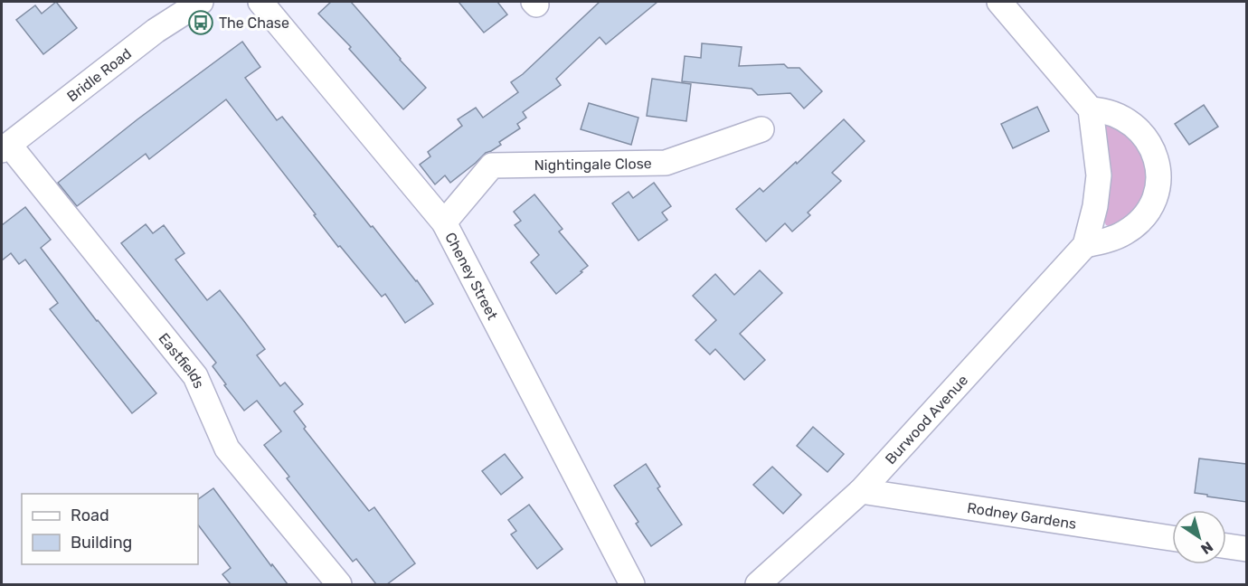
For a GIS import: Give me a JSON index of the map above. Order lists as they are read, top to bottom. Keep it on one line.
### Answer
{"streets":{"street":["Bridle Road","Nightingale Close","Cheney Street","Eastfields","Burwood Avenue","Rodney Gardens"]},"crossings":[["Bridle Road","Eastfields"],["Nightingale Close","Cheney Street"],["Burwood Avenue","Rodney Gardens"]],"places":{"bus stop":["The Chase"]},"legend":["Road","Building"],"north":"bottom right"}
